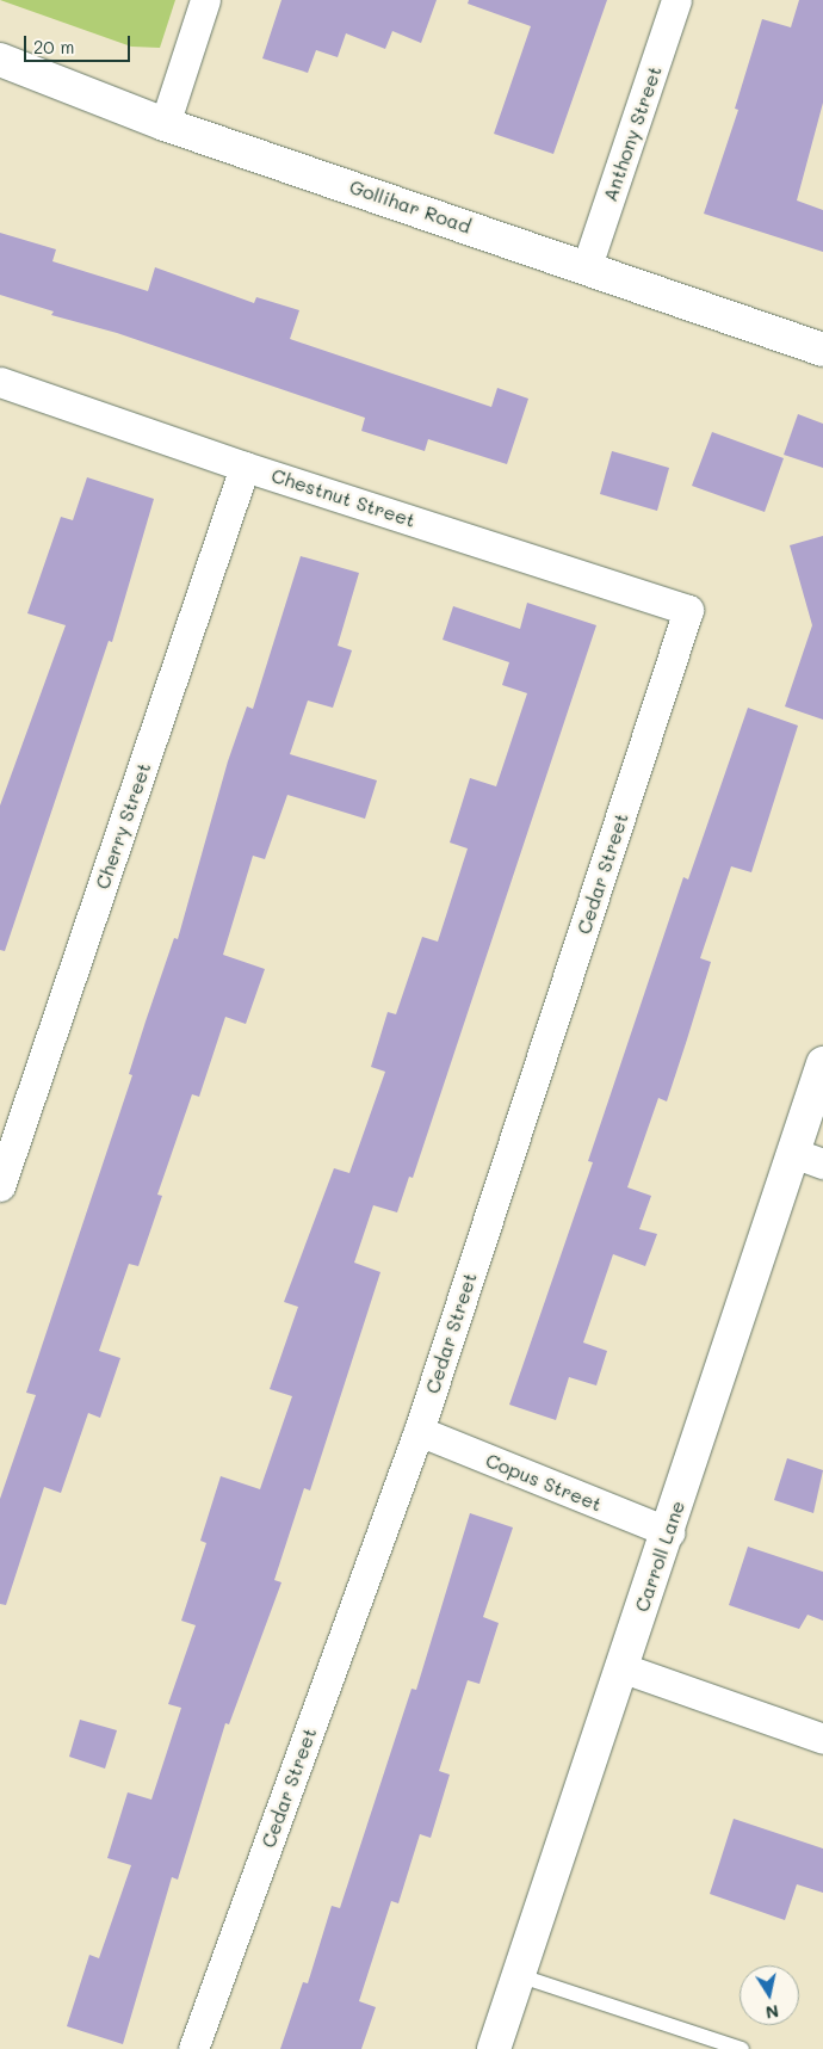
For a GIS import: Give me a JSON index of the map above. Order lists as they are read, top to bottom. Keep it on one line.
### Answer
{"streets":{"street":["Anthony Street","Gollihar Road","Chestnut Street","Cherry Street","Cedar Street","Copus Street","Carroll Lane"]},"crossings":[["Anthony Street","Gollihar Road"],["Chestnut Street","Cherry Street"],["Chestnut Street","Cedar Street"],["Cedar Street","Copus Street"],["Copus Street","Carroll Lane"]],"scale_bar":"20 m","north":"bottom"}
